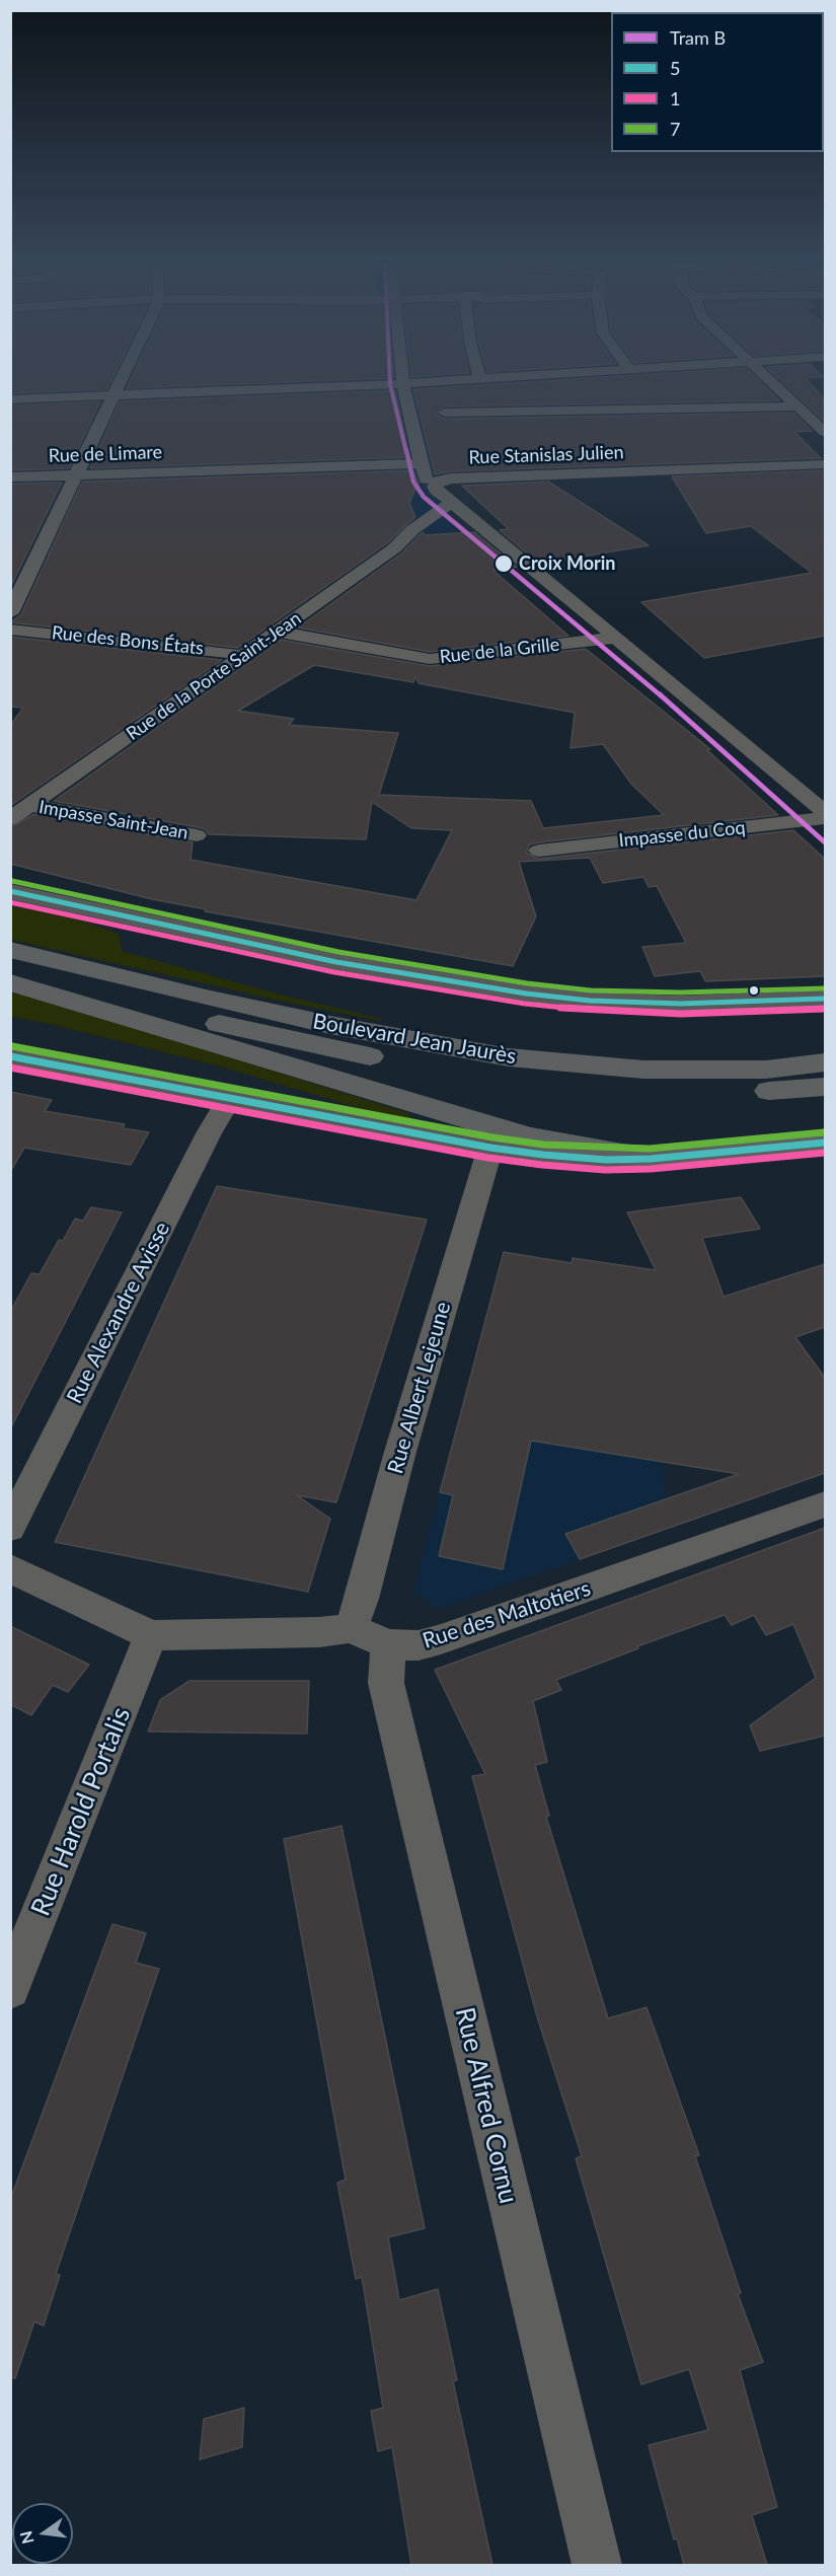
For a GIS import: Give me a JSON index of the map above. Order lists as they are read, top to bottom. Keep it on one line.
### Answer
{"streets":{"main road":["Boulevard Jean Jaurès"],"street":["Rue de Limare","Rue Stanislas Julien","Rue des Bons États","Rue de la Grille","Rue de la Porte Saint-Jean","Impasse Saint-Jean","Impasse du Coq","Rue Alexandre Avisse","Rue Albert Lejeune","Rue des Maltotiers","Rue Harold Portalis","Rue Alfred Cornu"]},"crossings":[["Rue des Bons États","Rue de la Porte Saint-Jean"],["Rue de la Grille","Rue de la Porte Saint-Jean"],["Rue de la Porte Saint-Jean","Impasse Saint-Jean"],["Boulevard Jean Jaurès","Rue Alexandre Avisse"],["Boulevard Jean Jaurès","Rue Albert Lejeune"],["Rue Albert Lejeune","Rue des Maltotiers"],["Rue Albert Lejeune","Rue Alfred Cornu"],["Rue des Maltotiers","Rue Harold Portalis"],["Rue des Maltotiers","Rue Alfred Cornu"]],"places":["Croix Morin"],"lines":["tram line B","transit line 7","transit line 5","transit line 1"],"legend":["Tram B","5","1","7"],"north":"left"}
